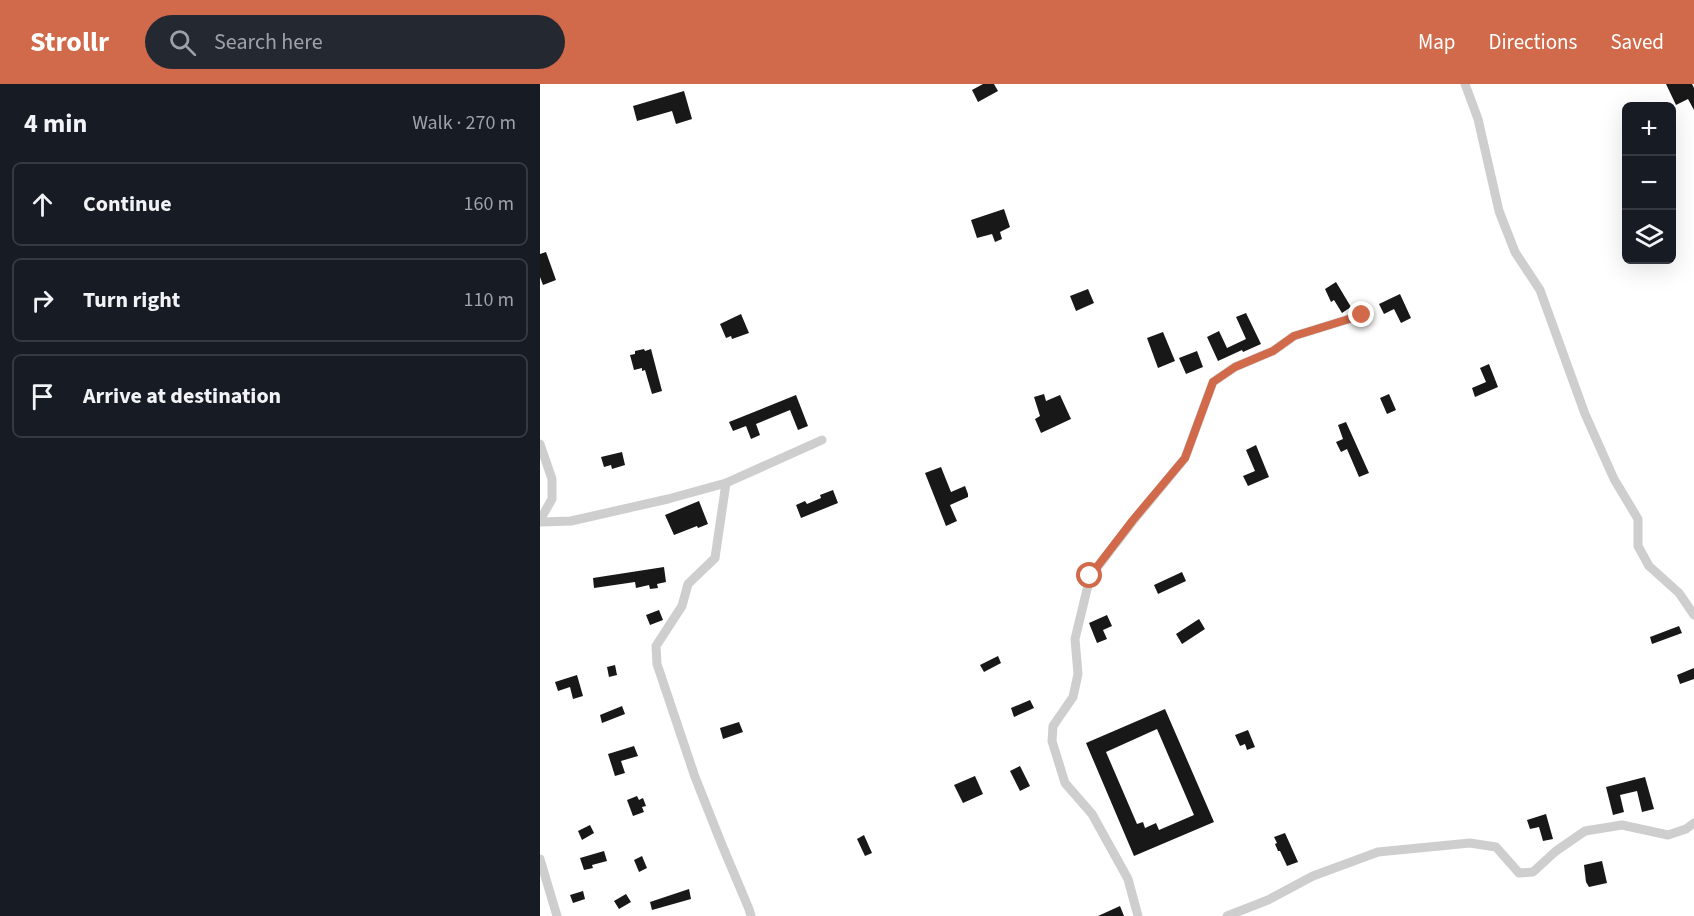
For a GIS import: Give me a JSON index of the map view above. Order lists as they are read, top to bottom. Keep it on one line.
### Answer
{"page":{"header":"Strollr","search":"Search here","nav":["Map","Directions","Saved"],"heading":["4 min","Walk · 270 m"],"map_buttons":["+","−"],"list":[["Continue","160 m"],["Turn right","110 m"],"Arrive at destination"]}}
